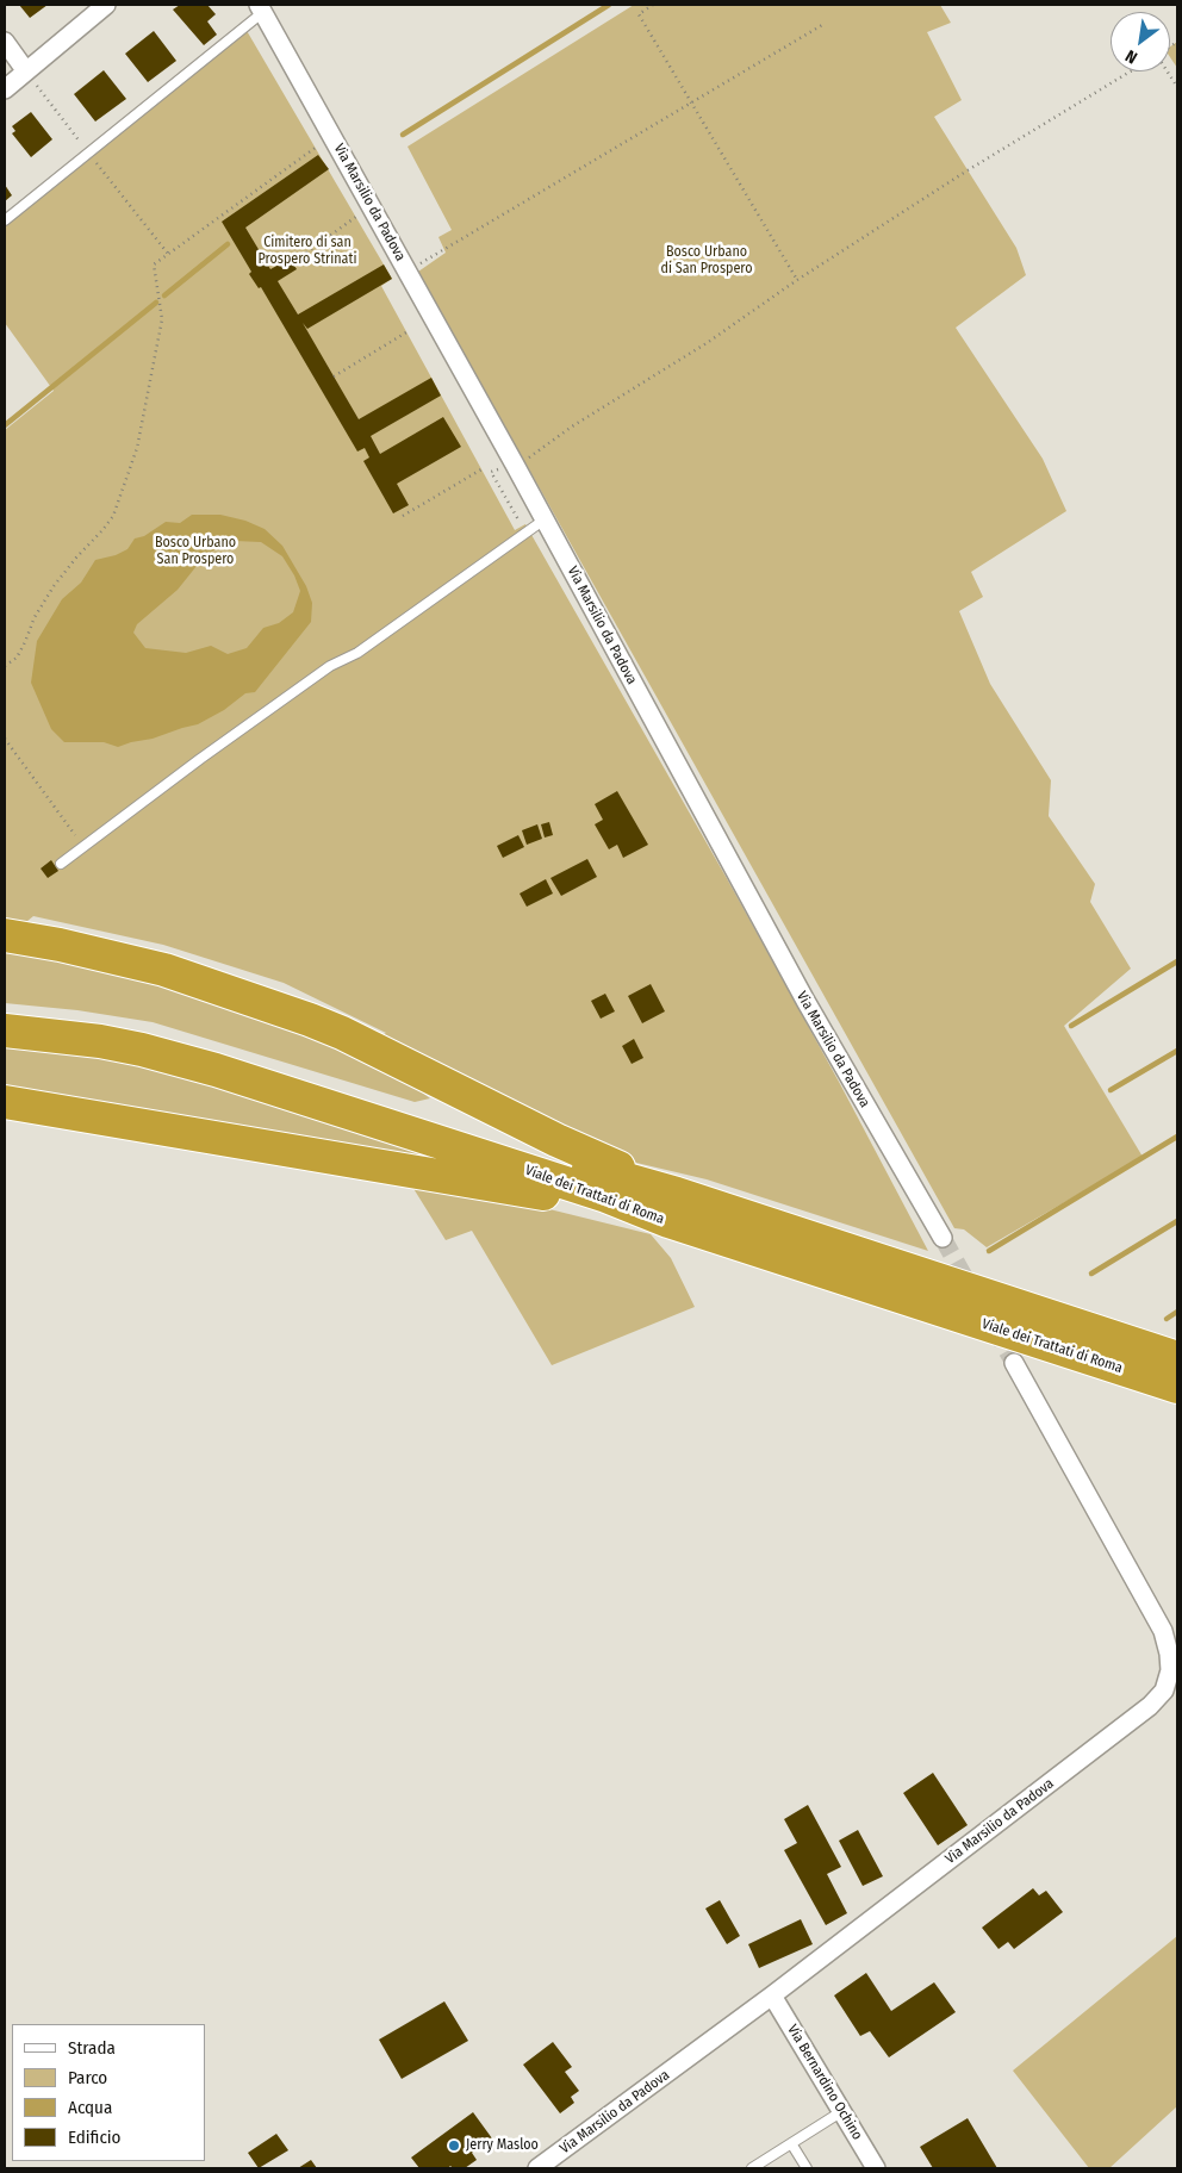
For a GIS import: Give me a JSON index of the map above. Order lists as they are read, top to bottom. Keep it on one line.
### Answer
{"streets":{"highway":["Viale dei Trattati di Roma"],"street":["Via Marsilio da Padova","Via Bernardino Ochino"]},"crossings":[["Via Marsilio da Padova","Via Bernardino Ochino"]],"parks":["Cimitero di san Prospero Strinati","Bosco Urbano di San Prospero","Bosco Urbano San Prospero"],"places":["Jerry Masloo"],"legend":["Strada","Parco","Acqua","Edificio"],"north":"bottom left"}
